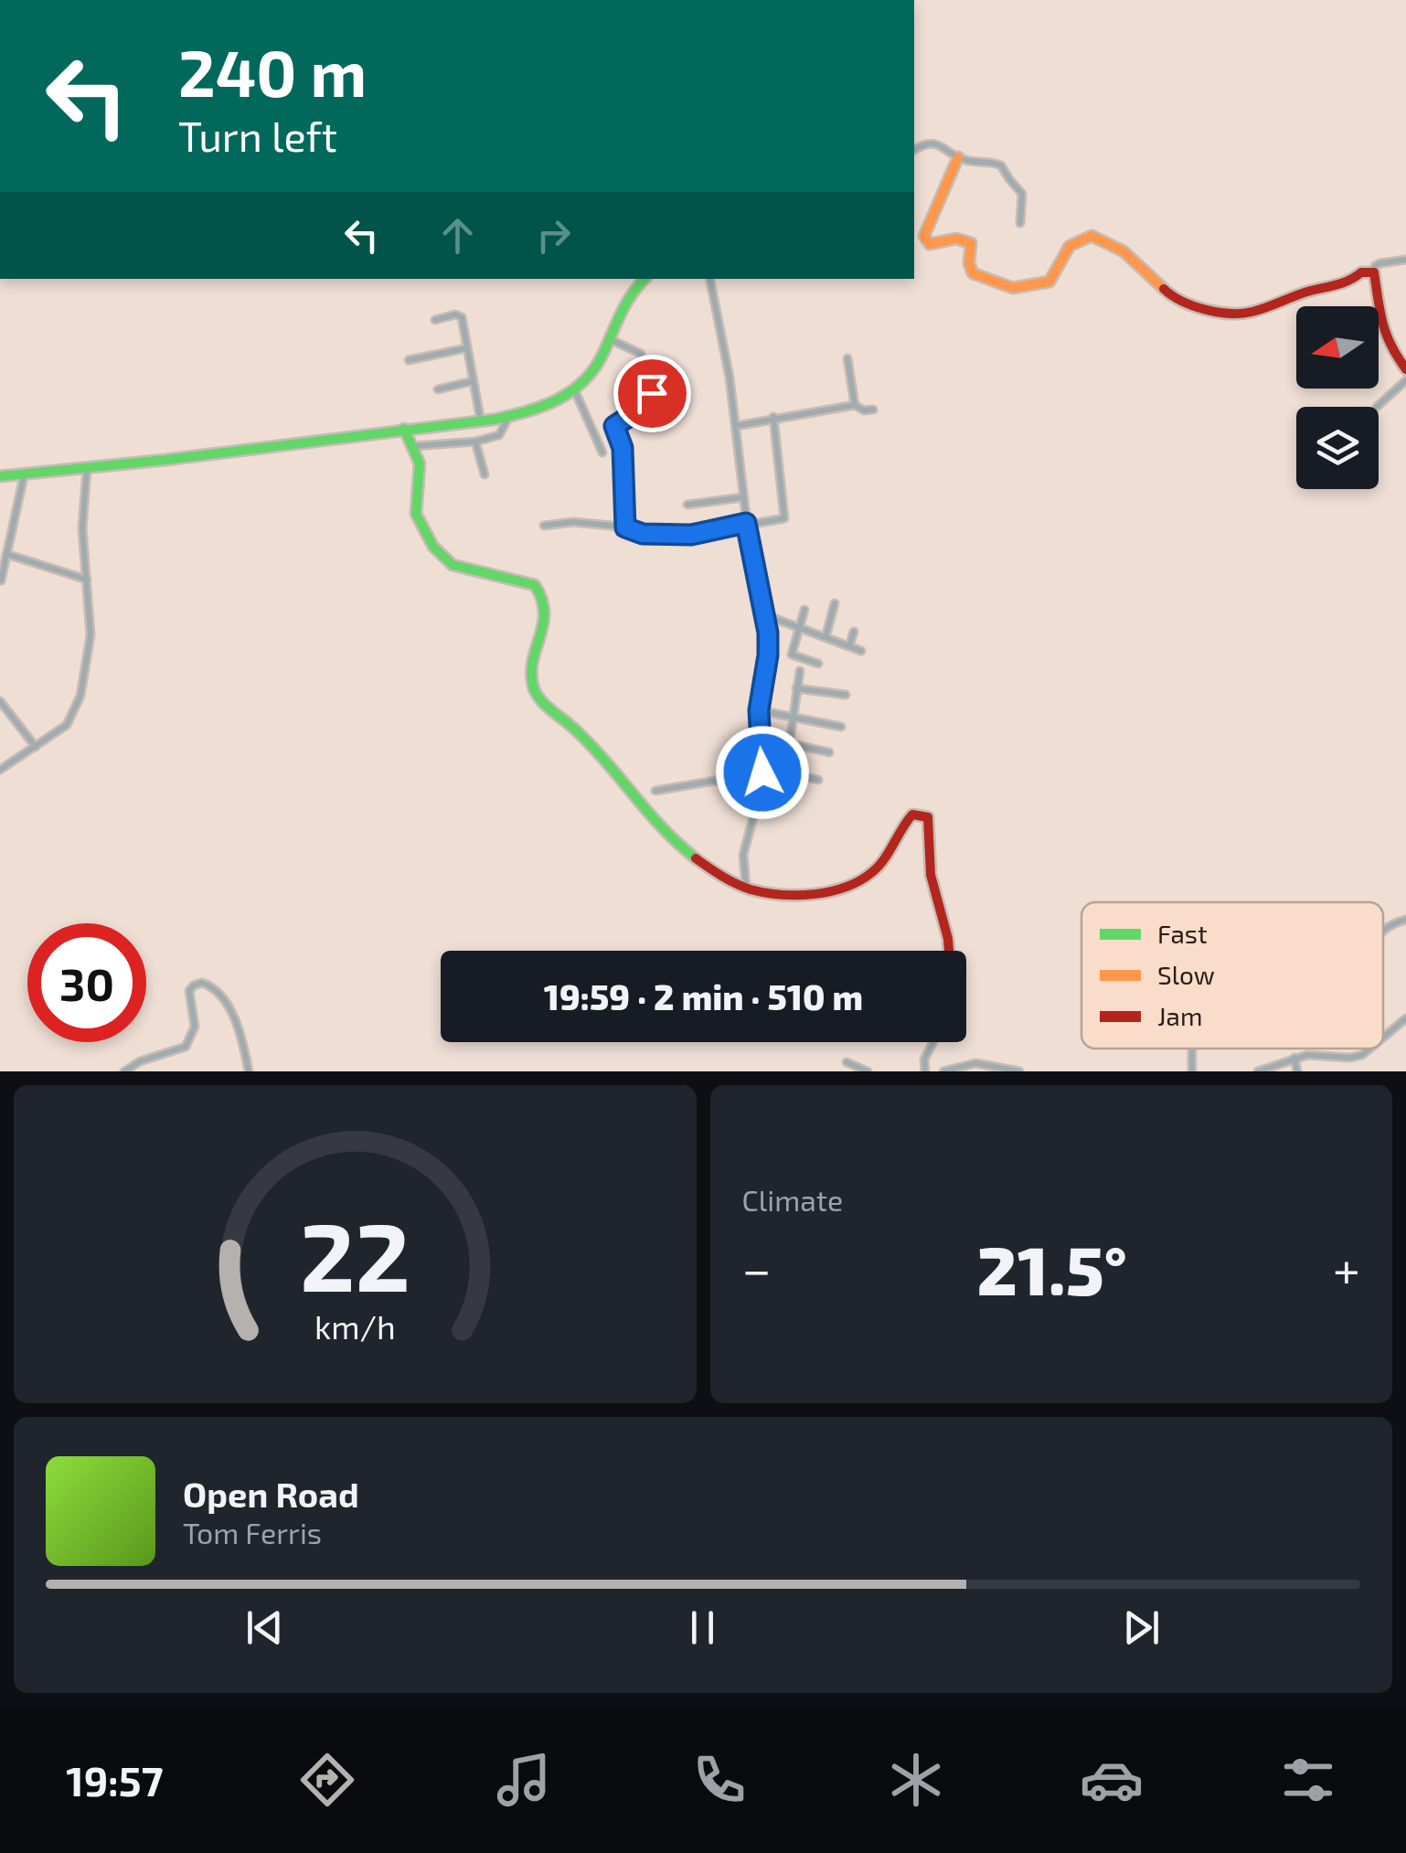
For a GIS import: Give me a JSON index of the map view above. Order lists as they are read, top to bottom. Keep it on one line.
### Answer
{"legend":["Fast","Slow","Jam"],"north":"left","page":{"turn":["240 m","Turn left"],"limit":"30","trip":"19:59 · 2 min · 510 m","tile":"Climate","heat":["−","21.5°","+"],"song":["Open Road","Tom Ferris"],"tabs":"19:57","gauge":["22","km/h"]}}
